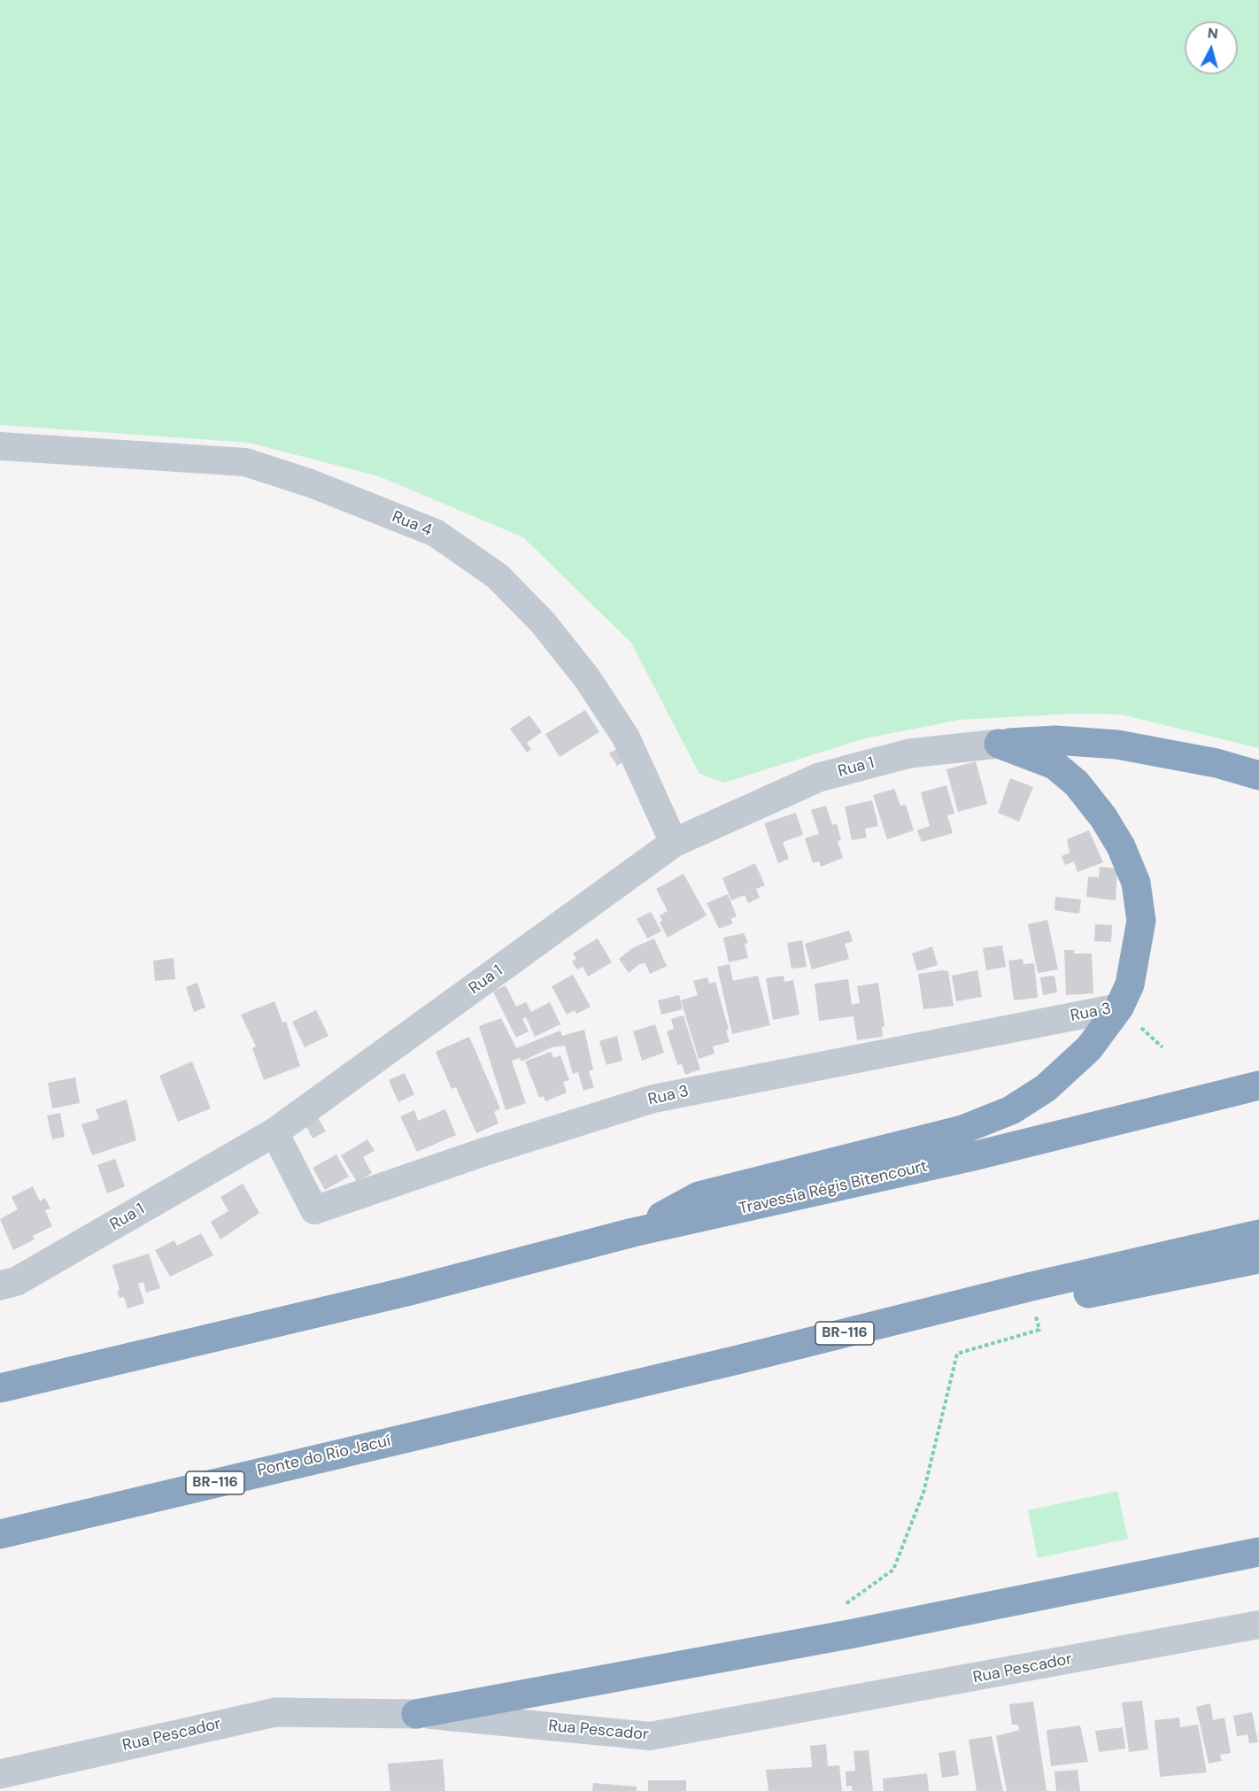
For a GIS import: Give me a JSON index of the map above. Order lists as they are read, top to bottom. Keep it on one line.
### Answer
{"streets":{"highway":["Travessia Régis Bitencourt","BR-116","Ponte do Rio Jacuí"],"street":["Rua 4","Rua 1","Rua 3","Rua Pescador"]},"crossings":[["Rua 4","Rua 1"],["Rua 1","Rua 3"],["BR-116","Ponte do Rio Jacuí"]],"north":"top"}
